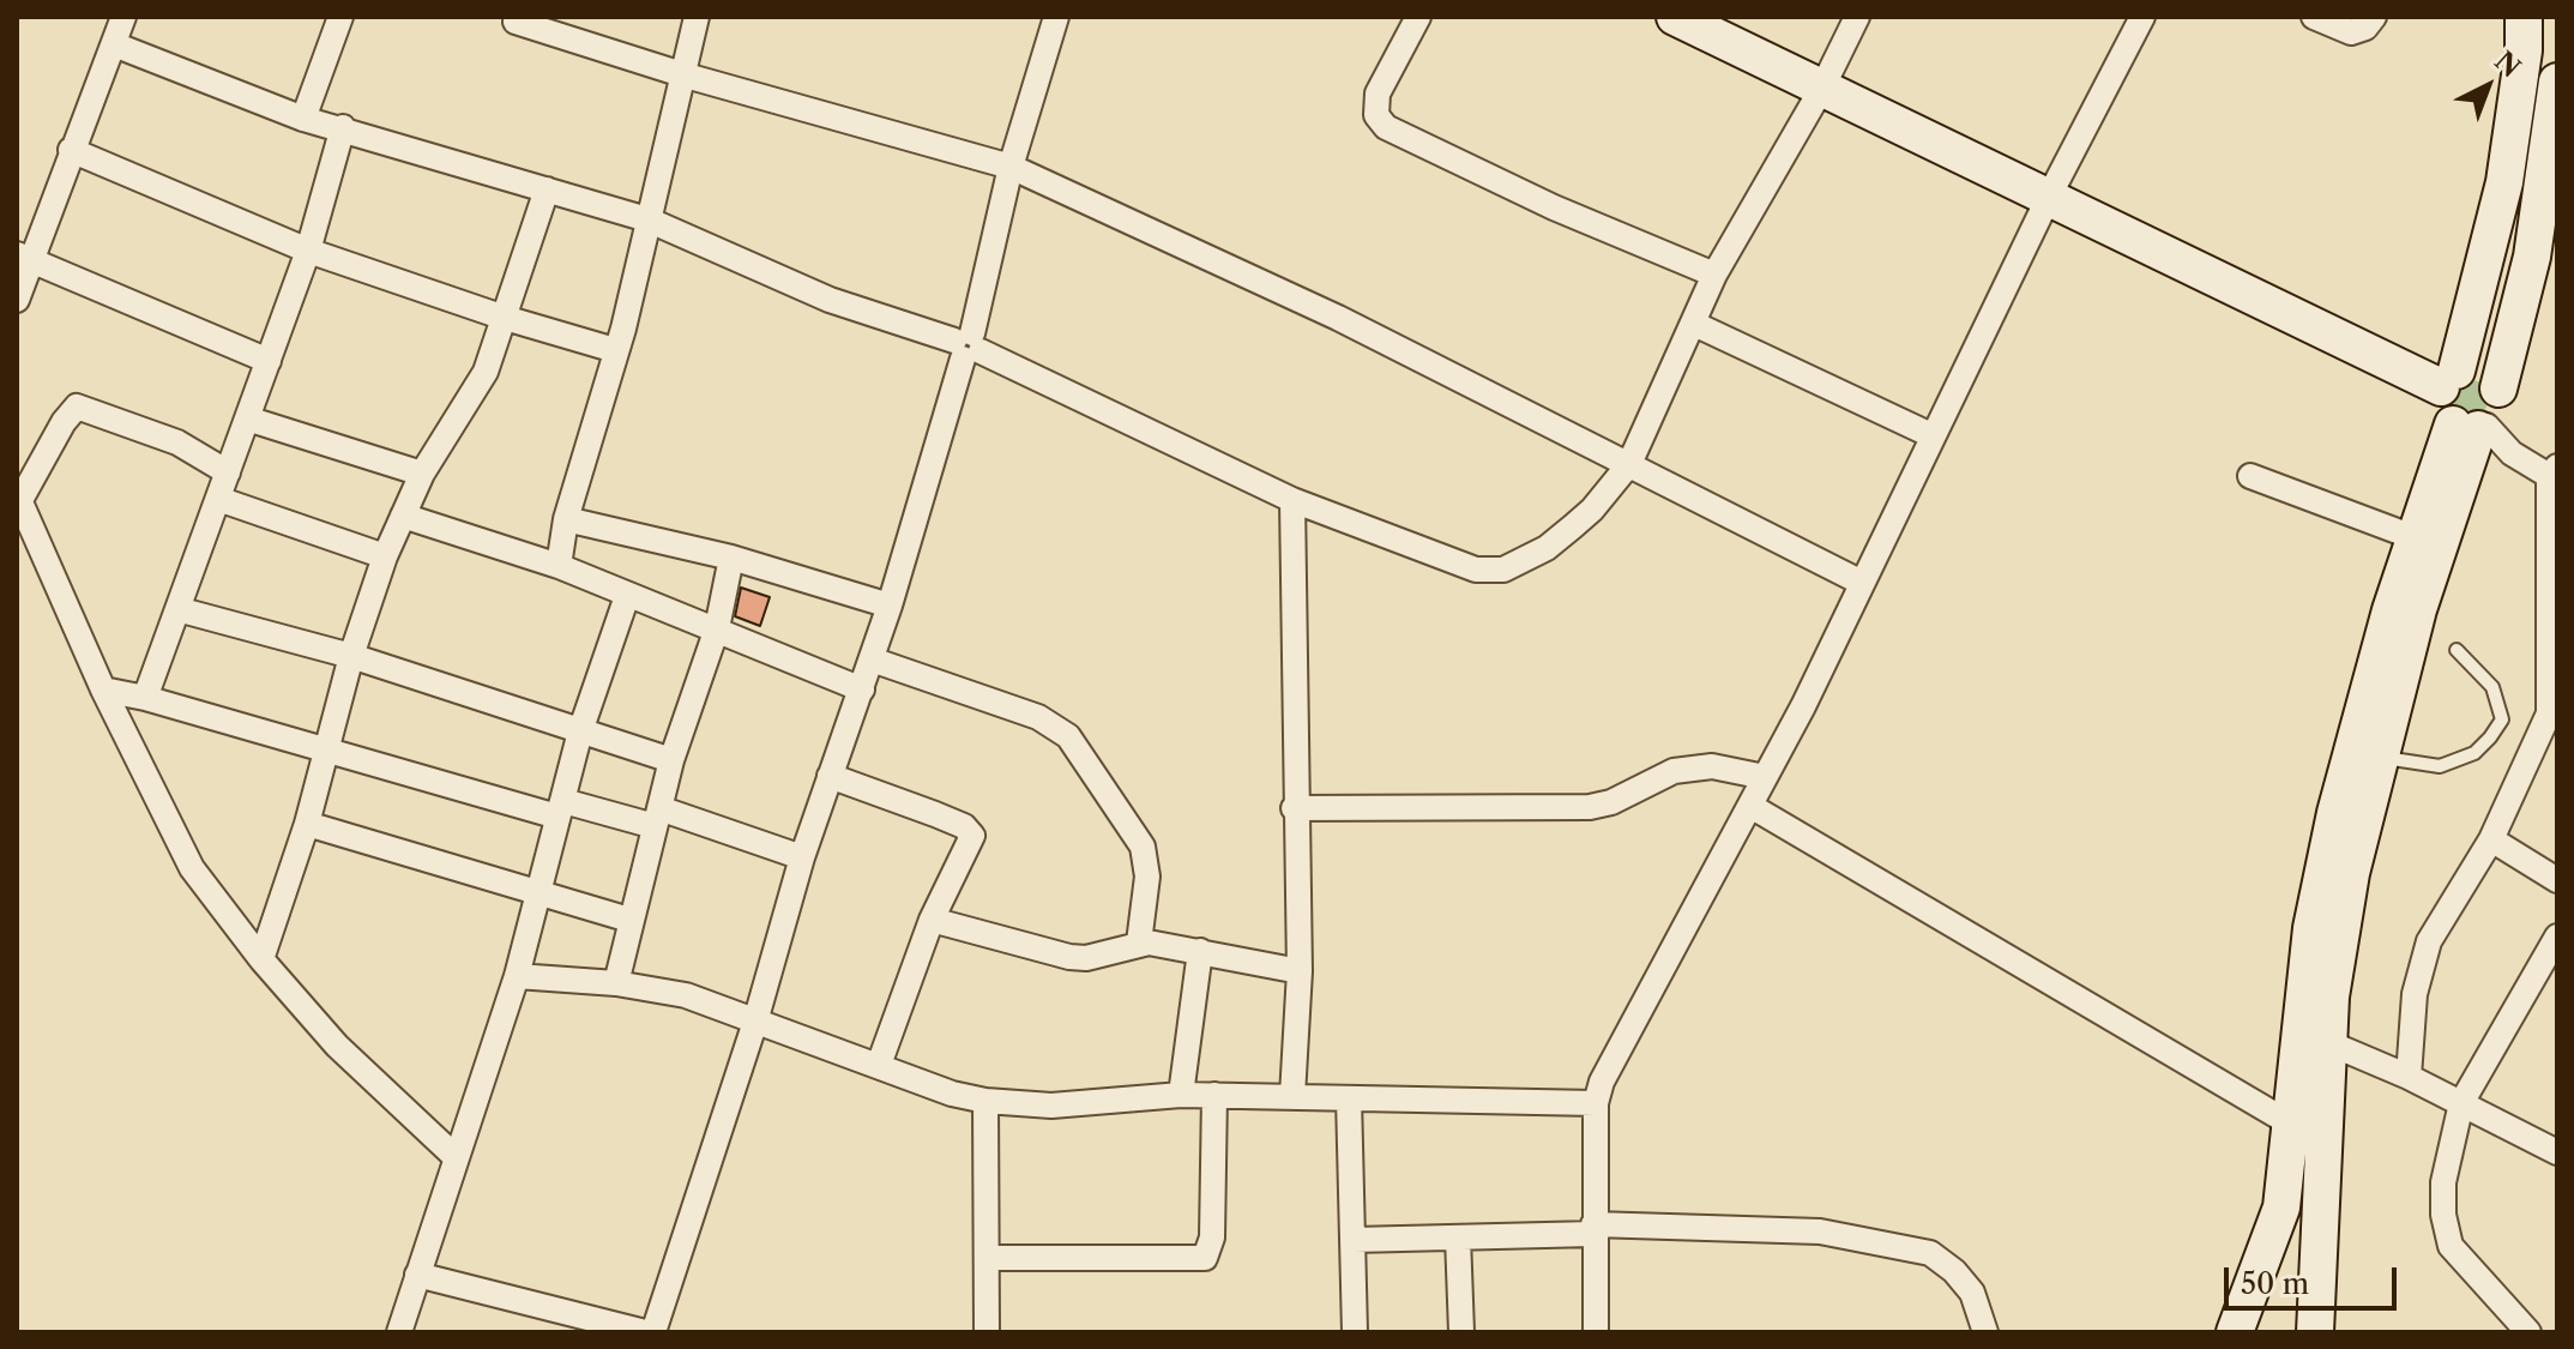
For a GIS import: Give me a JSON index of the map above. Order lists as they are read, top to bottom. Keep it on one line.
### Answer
{"scale_bar":"50 m","north":"top right"}
